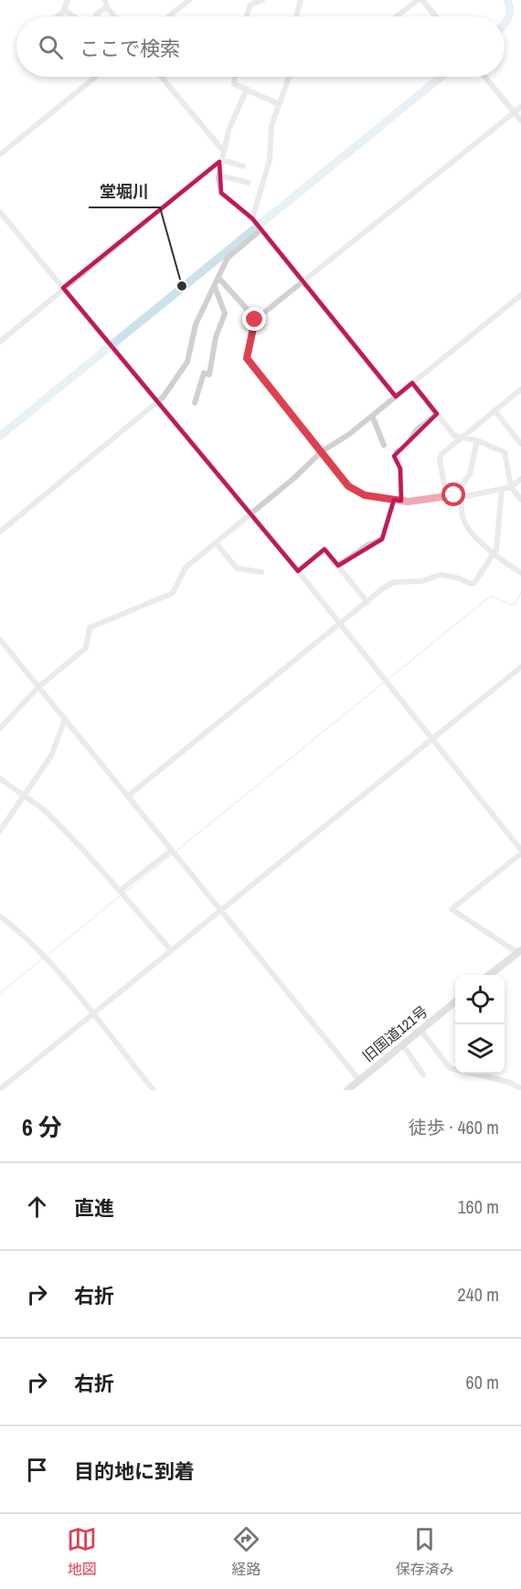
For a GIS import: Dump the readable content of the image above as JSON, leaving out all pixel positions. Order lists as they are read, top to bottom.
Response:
{
  "streets": {
    "street": ["旧国道121号"]
  },
  "places": ["堂堀川"],
  "page": {
    "search": "ここで検索",
    "heading": ["6 分", "徒歩 · 460 m"],
    "list": [
      ["直進", "160 m"],
      ["右折", "240 m"],
      ["右折", "60 m"],
      "目的地に到着"
    ],
    "nav": ["地図", "経路", "保存済み"]
  }
}
